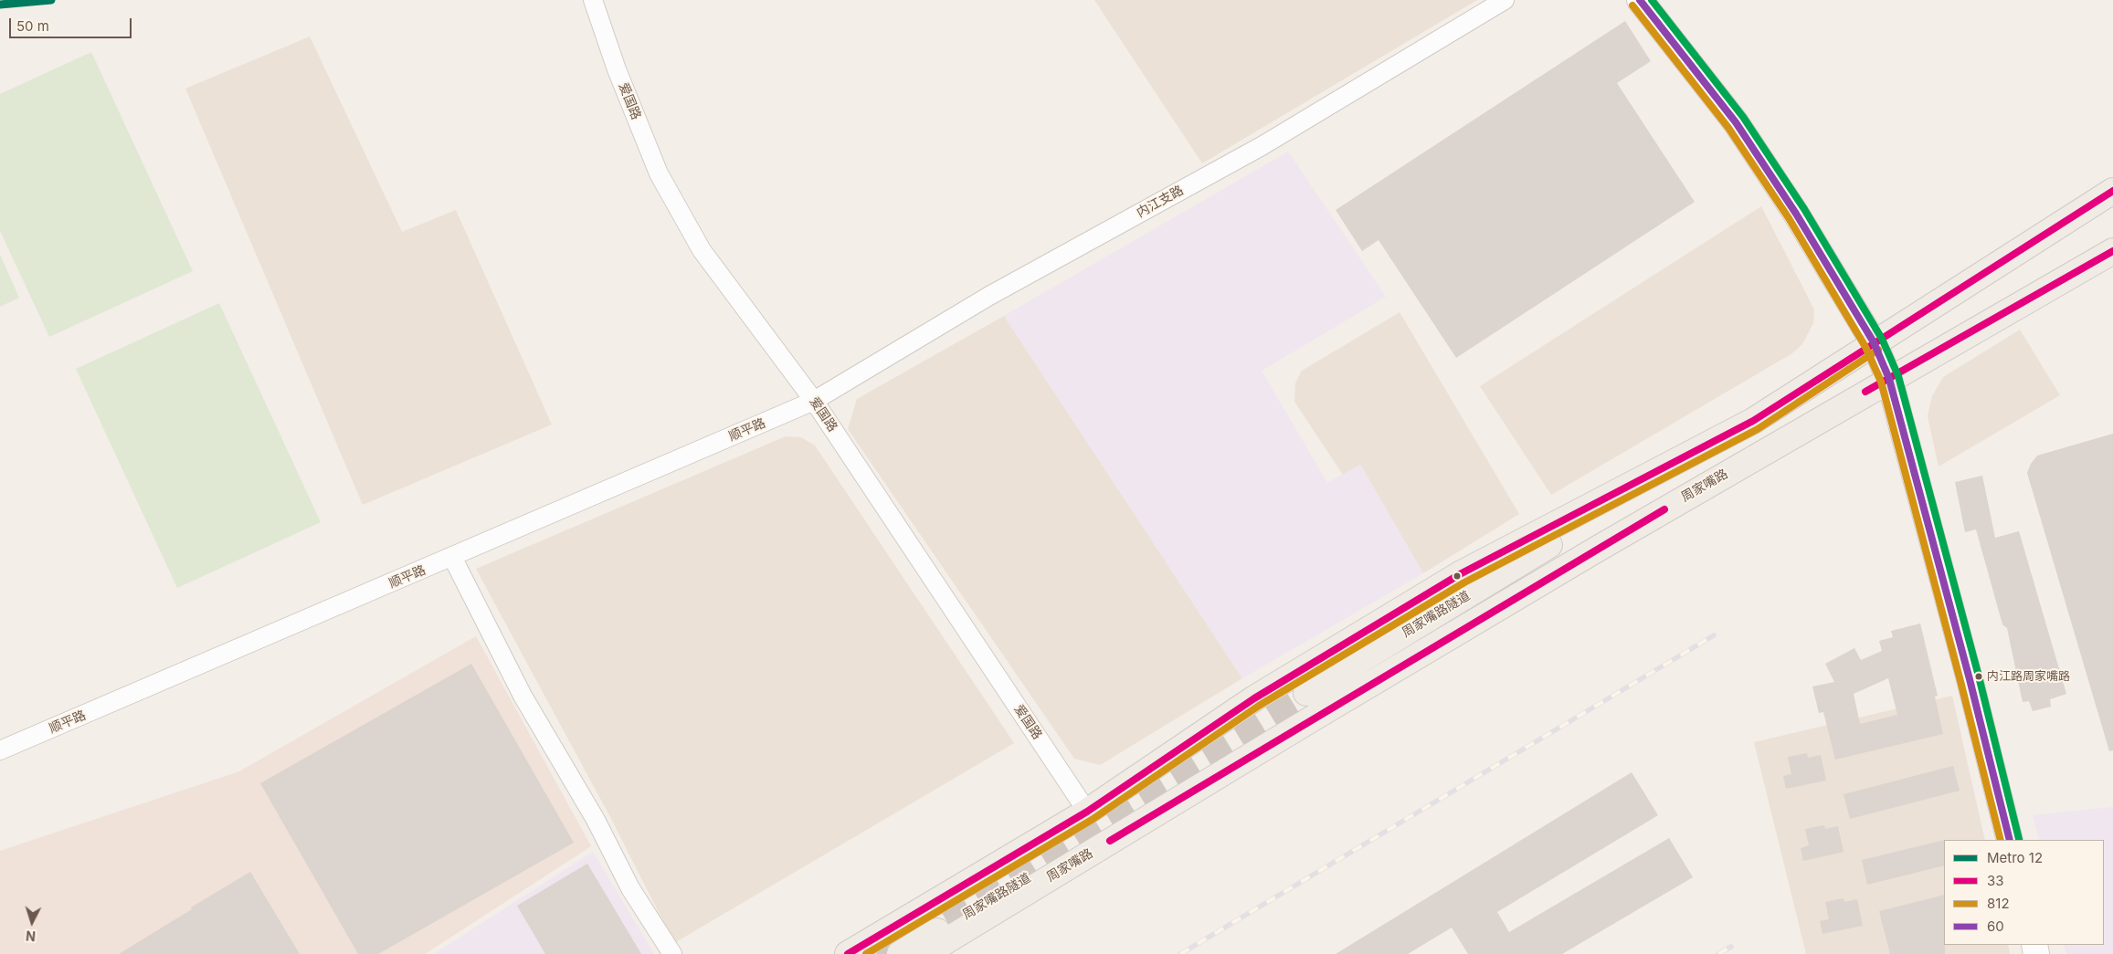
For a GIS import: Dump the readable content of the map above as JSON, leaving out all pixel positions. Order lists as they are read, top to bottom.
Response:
{
  "streets": {
    "main road": ["周家嘴路", "周家嘴路隧道"],
    "street": ["爱国路", "内江支路", "顺平路"]
  },
  "crossings": [
    ["爱国路", "内江支路"],
    ["爱国路", "顺平路"],
    ["内江支路", "顺平路"],
    ["周家嘴路", "周家嘴路隧道"]
  ],
  "places": ["内江路周家嘴路"],
  "lines": [
    "metro line 12",
    "transit line 60",
    "transit line 812",
    "transit line 33"
  ],
  "legend": [
    "Metro 12",
    "33",
    "812",
    "60"
  ],
  "scale_bar": "50 m",
  "north": "bottom"
}
